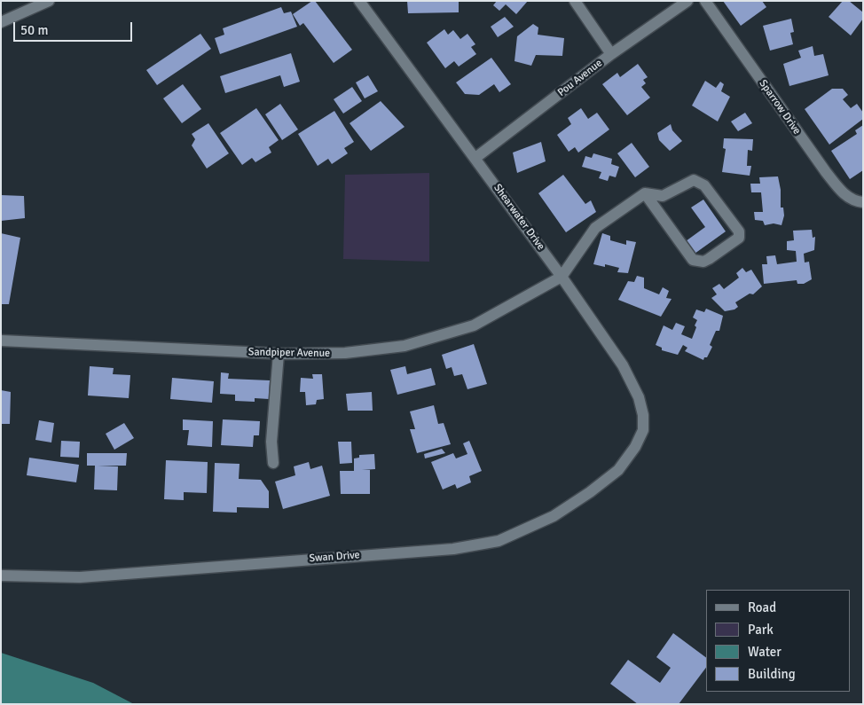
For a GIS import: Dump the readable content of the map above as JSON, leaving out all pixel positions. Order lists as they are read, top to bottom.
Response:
{
  "streets": {
    "street": [
      "Pou Avenue",
      "Sparrow Drive",
      "Shearwater Drive",
      "Sandpiper Avenue",
      "Swan Drive"
    ]
  },
  "crossings": [
    ["Pou Avenue", "Shearwater Drive"],
    ["Shearwater Drive", "Sandpiper Avenue"],
    ["Shearwater Drive", "Swan Drive"]
  ],
  "legend": [
    "Road",
    "Park",
    "Water",
    "Building"
  ],
  "scale_bar": "50 m"
}
